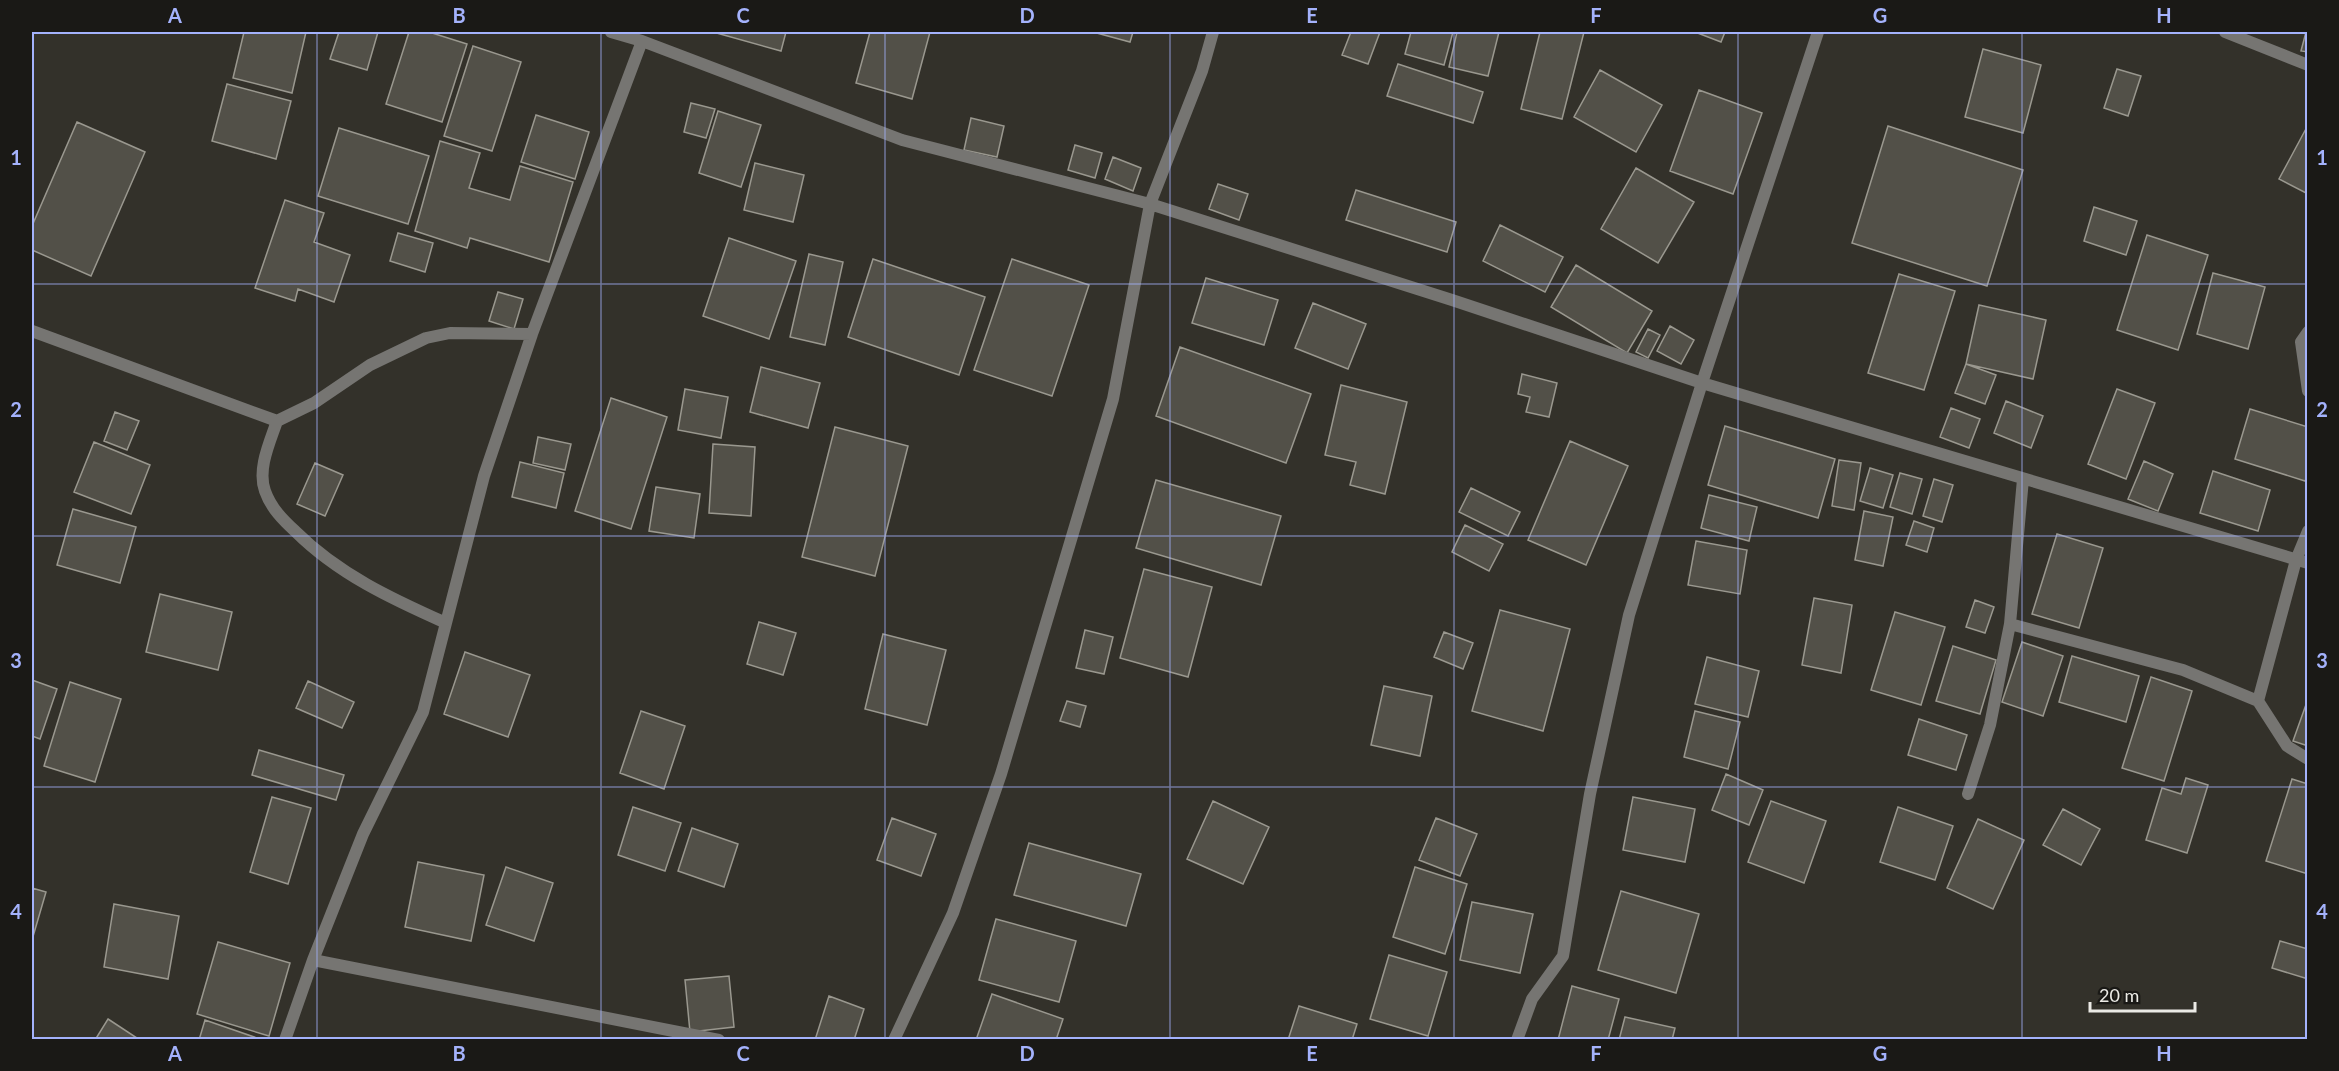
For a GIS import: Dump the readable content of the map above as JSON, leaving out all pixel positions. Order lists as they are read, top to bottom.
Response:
{
  "scale_bar": "20 m",
  "grid": {
    "columns": [
      "A",
      "B",
      "C",
      "D",
      "E",
      "F",
      "G",
      "H"
    ],
    "rows": [
      "1",
      "2",
      "3",
      "4"
    ]
  }
}
